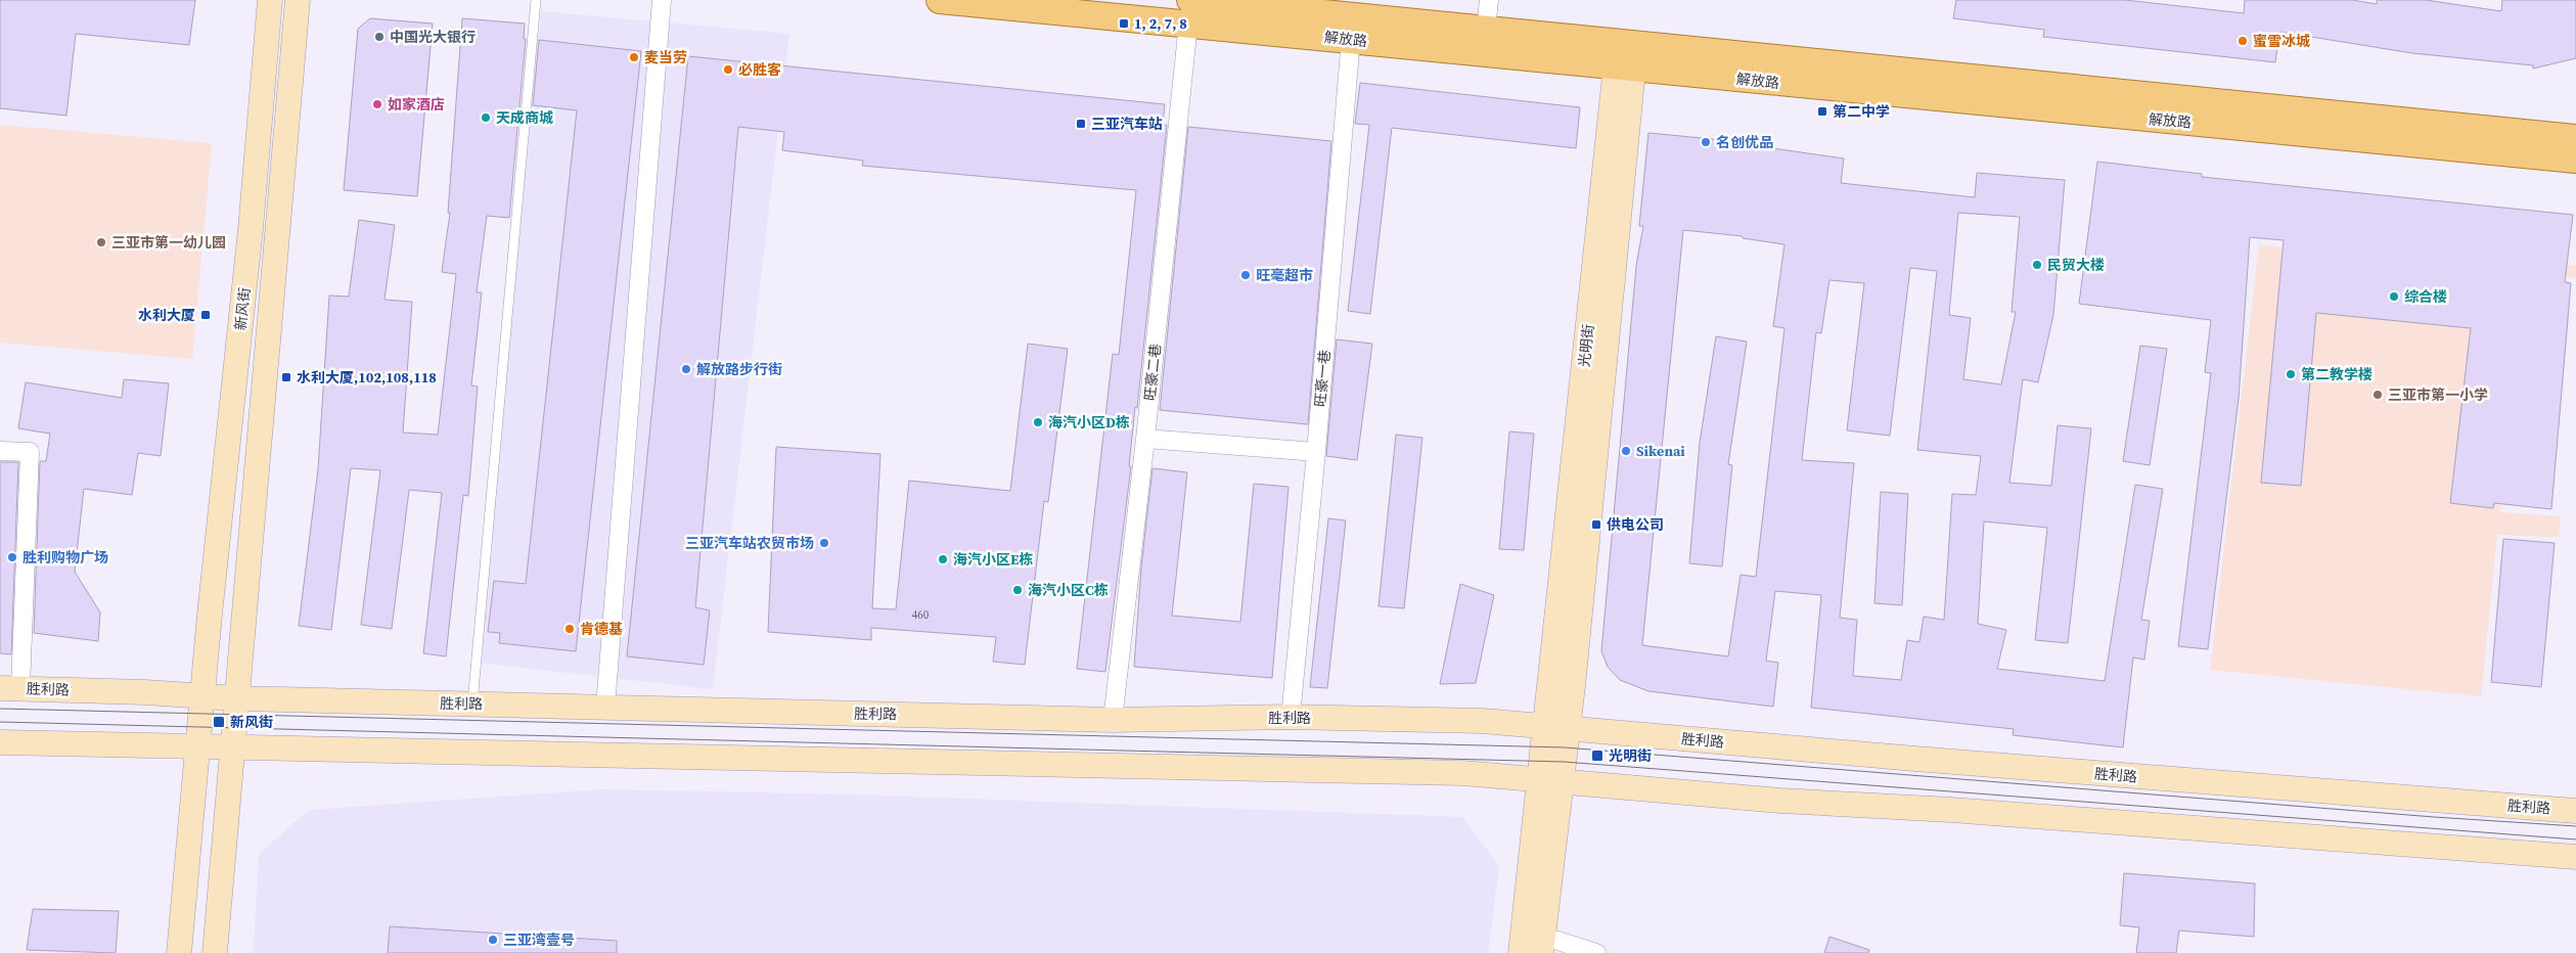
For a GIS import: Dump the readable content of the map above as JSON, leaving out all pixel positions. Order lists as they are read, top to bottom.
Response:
{
  "streets": {
    "main road": [
      "解放路",
      "新风街",
      "光明街",
      "胜利路"
    ],
    "street": ["旺豪二巷", "旺豪一巷"]
  },
  "crossings": [
    ["解放路", "光明街"],
    ["解放路", "旺豪二巷"],
    ["解放路", "旺豪一巷"],
    ["新风街", "胜利路"],
    ["光明街", "胜利路"],
    ["旺豪二巷", "胜利路"],
    ["旺豪一巷", "胜利路"]
  ],
  "places": {
    "transit": [
      "1, 2, 7, 8",
      "第二中学",
      "三亚汽车站",
      "水利大厦",
      "水利大厦,102,108,118",
      "供电公司",
      "新风街",
      "光明街"
    ],
    "other": [
      "中国光大银行",
      "蜜雪冰城",
      "麦当劳",
      "必胜客",
      "如家酒店",
      "天成商城",
      "名创优品",
      "三亚市第一幼儿园",
      "民贸大楼",
      "旺毫超市",
      "综合楼",
      "解放路步行街",
      "第二教学楼",
      "三亚市第一小学",
      "海汽小区D栋",
      "Sikenai",
      "三亚汽车站农贸市场",
      "胜利购物广场",
      "海汽小区E栋",
      "海汽小区C栋",
      "肯德基",
      "三亚湾壹号"
    ]
  },
  "house_numbers": ["460"]
}
